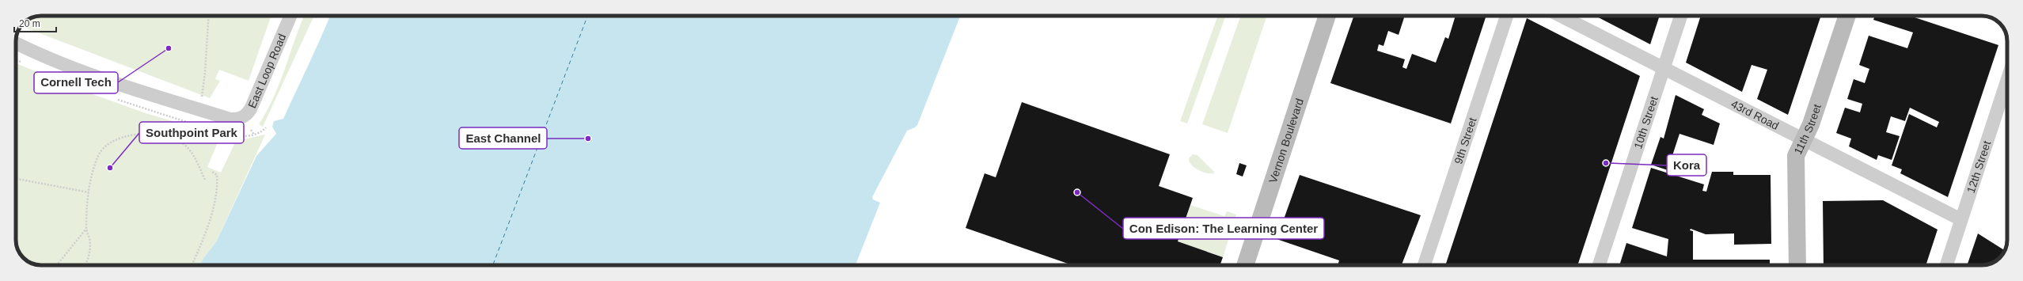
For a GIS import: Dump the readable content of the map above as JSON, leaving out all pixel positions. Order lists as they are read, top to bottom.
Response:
{
  "streets": {
    "main road": ["11th Street", "Vernon Boulevard"],
    "street": [
      "East Loop Road",
      "43rd Road",
      "10th Street",
      "9th Street",
      "12th Street"
    ]
  },
  "crossings": [
    ["43rd Road", "10th Street"],
    ["43rd Road", "11th Street"],
    ["43rd Road", "12th Street"]
  ],
  "places": [
    "Cornell Tech",
    "East Channel",
    "Kora",
    "Southpoint Park",
    "Con Edison: The Learning Center"
  ],
  "scale_bar": "20 m"
}
